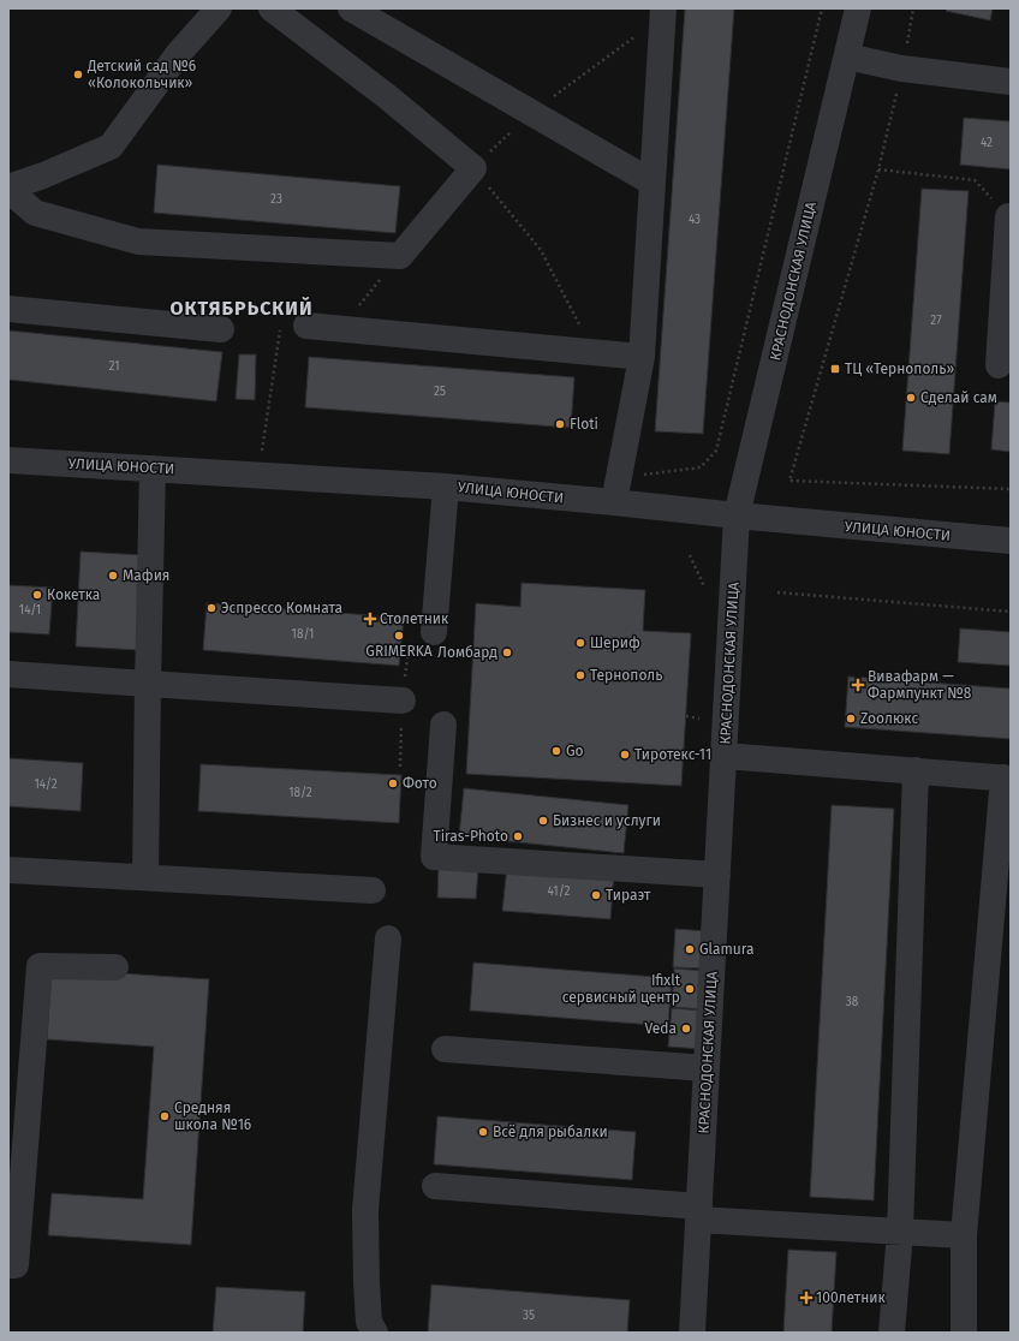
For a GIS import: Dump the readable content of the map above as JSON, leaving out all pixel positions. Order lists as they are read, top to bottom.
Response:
{
  "streets": {
    "street": ["КРАСНОДОНСКАЯ УЛИЦА", "УЛИЦА ЮНОСТИ"]
  },
  "crossings": [
    ["КРАСНОДОНСКАЯ УЛИЦА", "УЛИЦА ЮНОСТИ"]
  ],
  "districts": ["ОКТЯБРЬСКИЙ"],
  "places": {
    "other": [
      "Детский сад №6 «Колокольчик»",
      "Сделай сам",
      "Floti",
      "Мафия",
      "Кокетка",
      "Эспрессо Комната",
      "GRIMERKA",
      "Шериф",
      "Ломбард",
      "Тернополь",
      "Zooлюкс",
      "Go",
      "Тиротекс-11",
      "Фото",
      "Бизнес и услуги",
      "Tiras-Photo",
      "Тираэт",
      "Glamura",
      "Ifixlt сервисный центр",
      "Veda",
      "Средняя школа №16",
      "Всё для рыбалки"
    ],
    "transit": ["ТЦ «Тернополь»"],
    "health": ["Столетник", "Вивафарм — Фармпункт №8", "100летник"]
  },
  "house_numbers": [
    "42",
    "23",
    "43",
    "27",
    "21",
    "25",
    "14/1",
    "18/1",
    "14/2",
    "18/2",
    "41/2",
    "38",
    "35"
  ]
}
